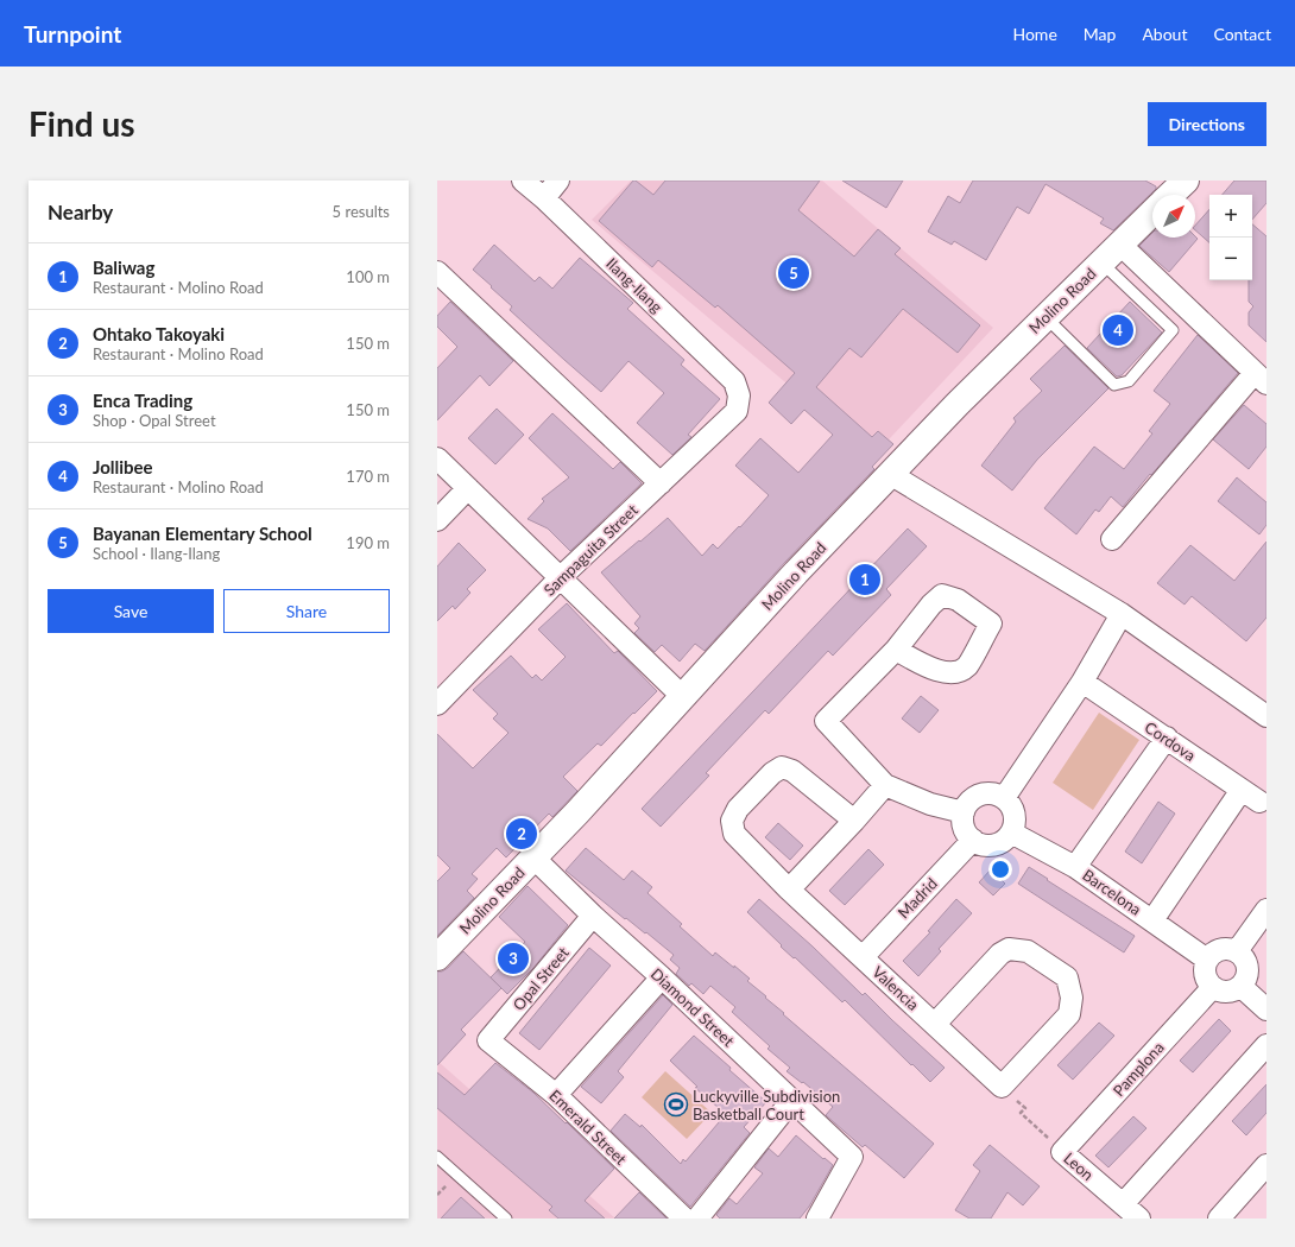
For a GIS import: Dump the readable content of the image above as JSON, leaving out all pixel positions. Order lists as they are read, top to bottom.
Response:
{
  "streets": {
    "main road": ["Molino Road"],
    "street": [
      "Ilang-Ilang",
      "Sampaguita Street",
      "Cordova",
      "Barcelona",
      "Madrid",
      "Opal Street",
      "Valencia",
      "Diamond Street",
      "Pamplona",
      "Emerald Street",
      "Leon"
    ]
  },
  "crossings": [
    ["Ilang-Ilang", "Sampaguita Street"],
    ["Molino Road", "Diamond Street"],
    ["Barcelona", "Madrid"],
    ["Barcelona", "Pamplona"],
    ["Madrid", "Valencia"],
    ["Opal Street", "Diamond Street"],
    ["Opal Street", "Emerald Street"],
    ["Pamplona", "Leon"]
  ],
  "places": {
    "sports": ["Luckyville Subdivision Basketball Court"]
  },
  "north": "top right",
  "page": {
    "header": "Turnpoint",
    "nav": [
      "Home",
      "Map",
      "About",
      "Contact"
    ],
    "buttons": [
      "Directions",
      ["Save", "Share"]
    ],
    "title": "Find us",
    "heading": ["Nearby", "5 results"],
    "map_buttons": ["+", "−"],
    "list": [
      {
        "mark": "1",
        "name": "Baliwag",
        "note": "Restaurant · Molino Road",
        "value": "100 m"
      },
      {
        "mark": "2",
        "name": "Ohtako Takoyaki",
        "note": "Restaurant · Molino Road",
        "value": "150 m"
      },
      {
        "mark": "3",
        "name": "Enca Trading",
        "note": "Shop · Opal Street",
        "value": "150 m"
      },
      {
        "mark": "4",
        "name": "Jollibee",
        "note": "Restaurant · Molino Road",
        "value": "170 m"
      },
      {
        "mark": "5",
        "name": "Bayanan Elementary School",
        "note": "School · Ilang-Ilang",
        "value": "190 m"
      }
    ],
    "pins": [
      "5",
      "4",
      "1",
      "2",
      "3"
    ]
  }
}
